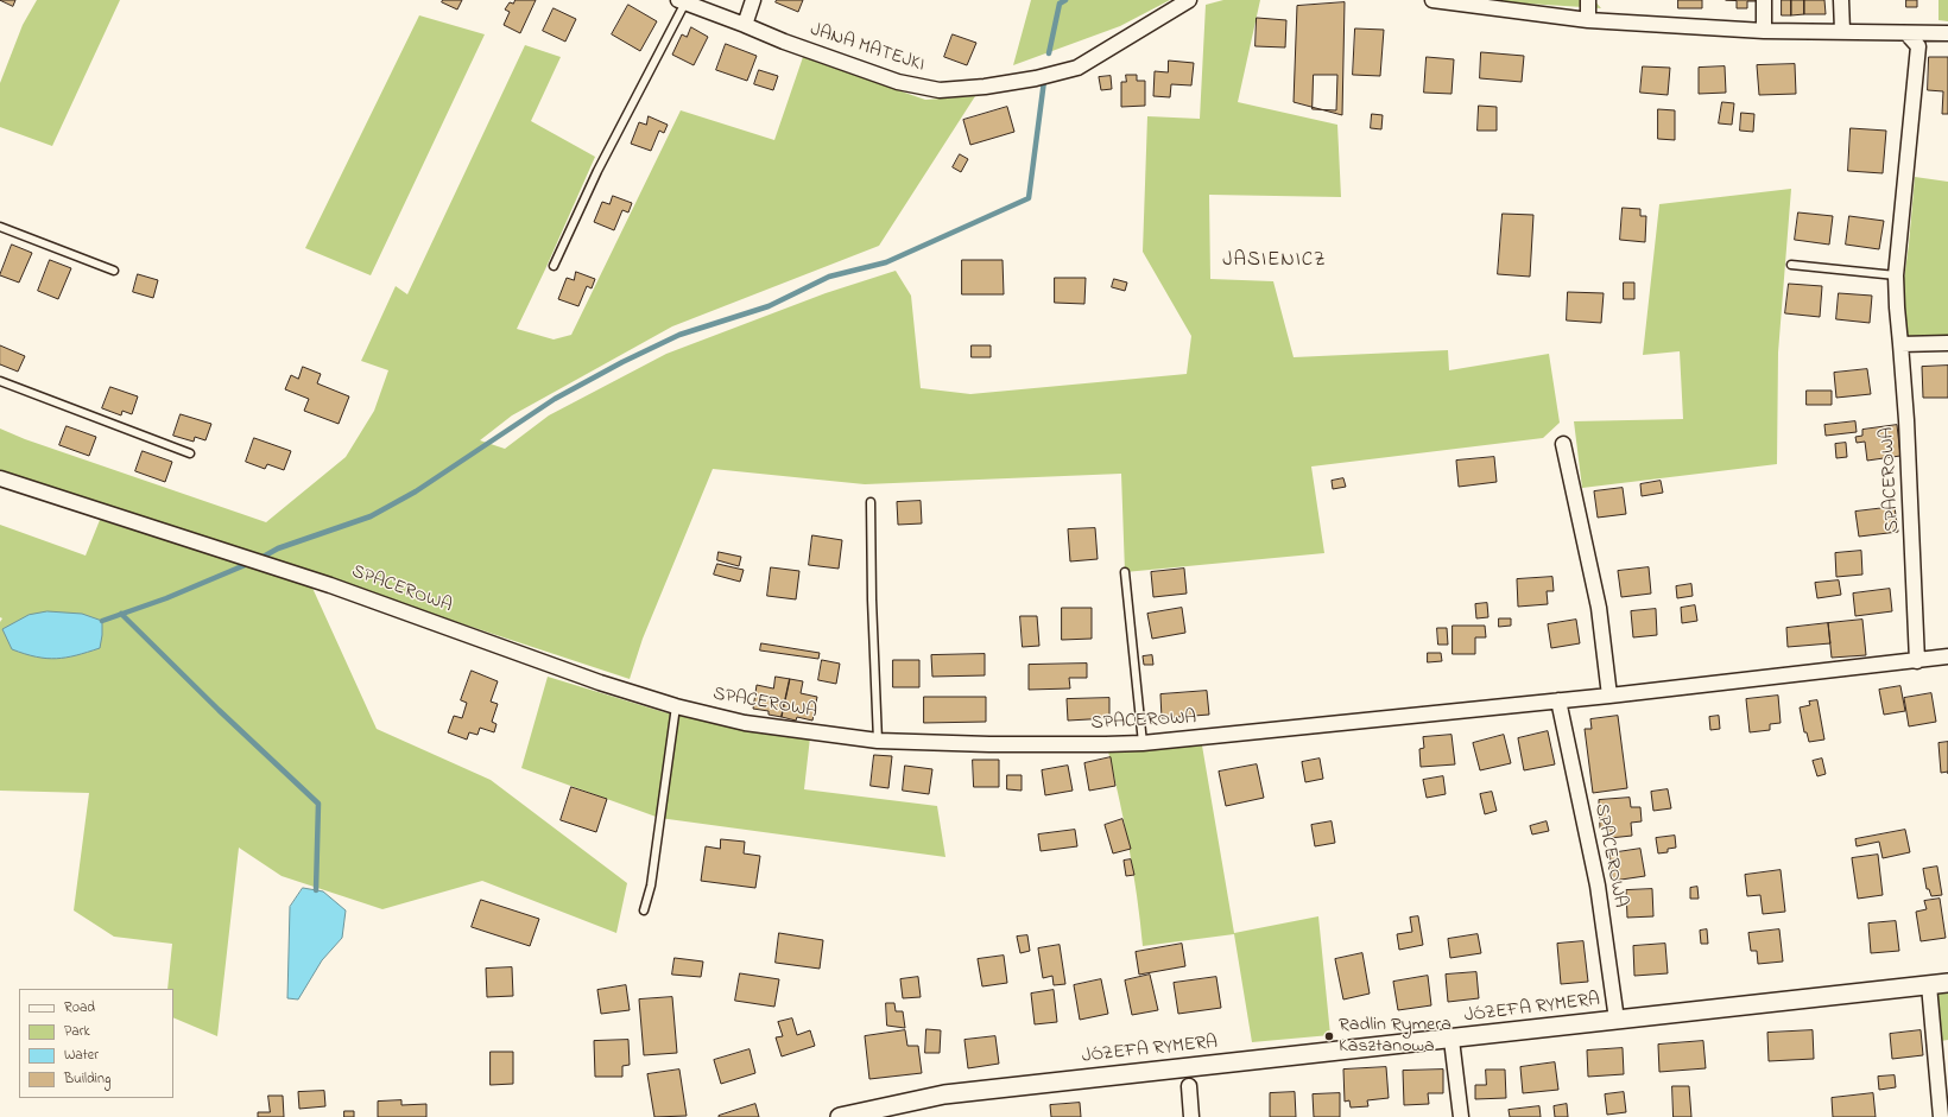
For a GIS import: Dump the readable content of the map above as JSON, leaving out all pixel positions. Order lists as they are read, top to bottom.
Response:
{
  "streets": {
    "street": ["JANA MATEJKI", "SPACEROWA", "JÓZEFA RYMERA"]
  },
  "crossings": [
    ["SPACEROWA", "JÓZEFA RYMERA"]
  ],
  "districts": ["JASIENICZ"],
  "places": ["Radlin Rymera Kasztanowa"],
  "legend": [
    "Road",
    "Park",
    "Water",
    "Building"
  ]
}
